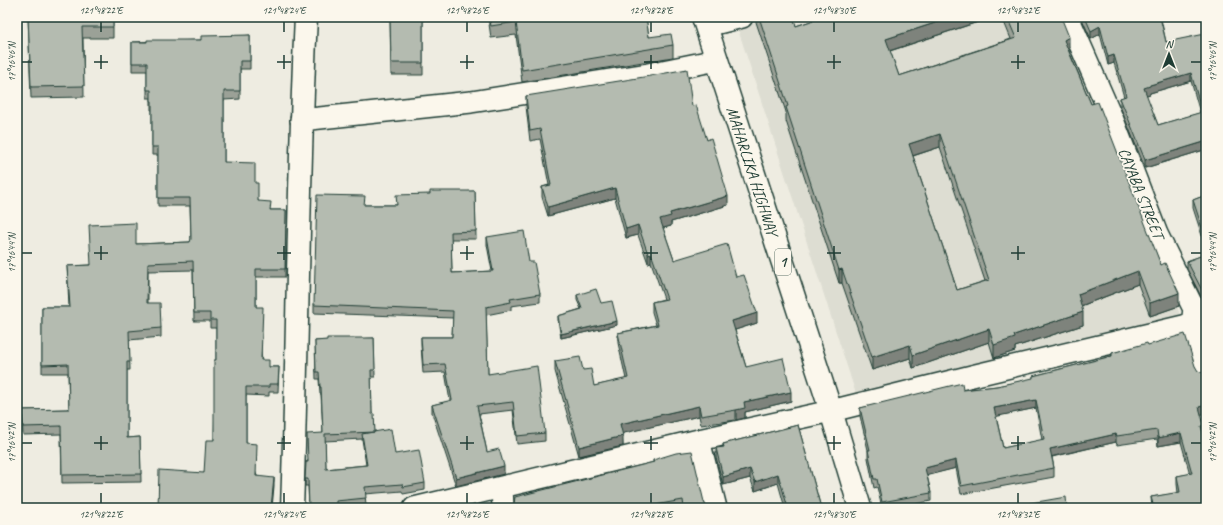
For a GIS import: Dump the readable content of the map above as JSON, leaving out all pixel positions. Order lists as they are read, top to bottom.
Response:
{
  "streets": {
    "main road": ["MAHARLIKA HIGHWAY", "1"],
    "street": ["CAYABA STREET"]
  },
  "north": "top",
  "coordinates": [
    "121°48'22\"E",
    "121°48'24\"E",
    "121°48'26\"E",
    "121°48'28\"E",
    "121°48'30\"E",
    "121°48'32\"E",
    "17°16'46\"N",
    "17°16'44\"N",
    "17°16'42\"N"
  ]
}
